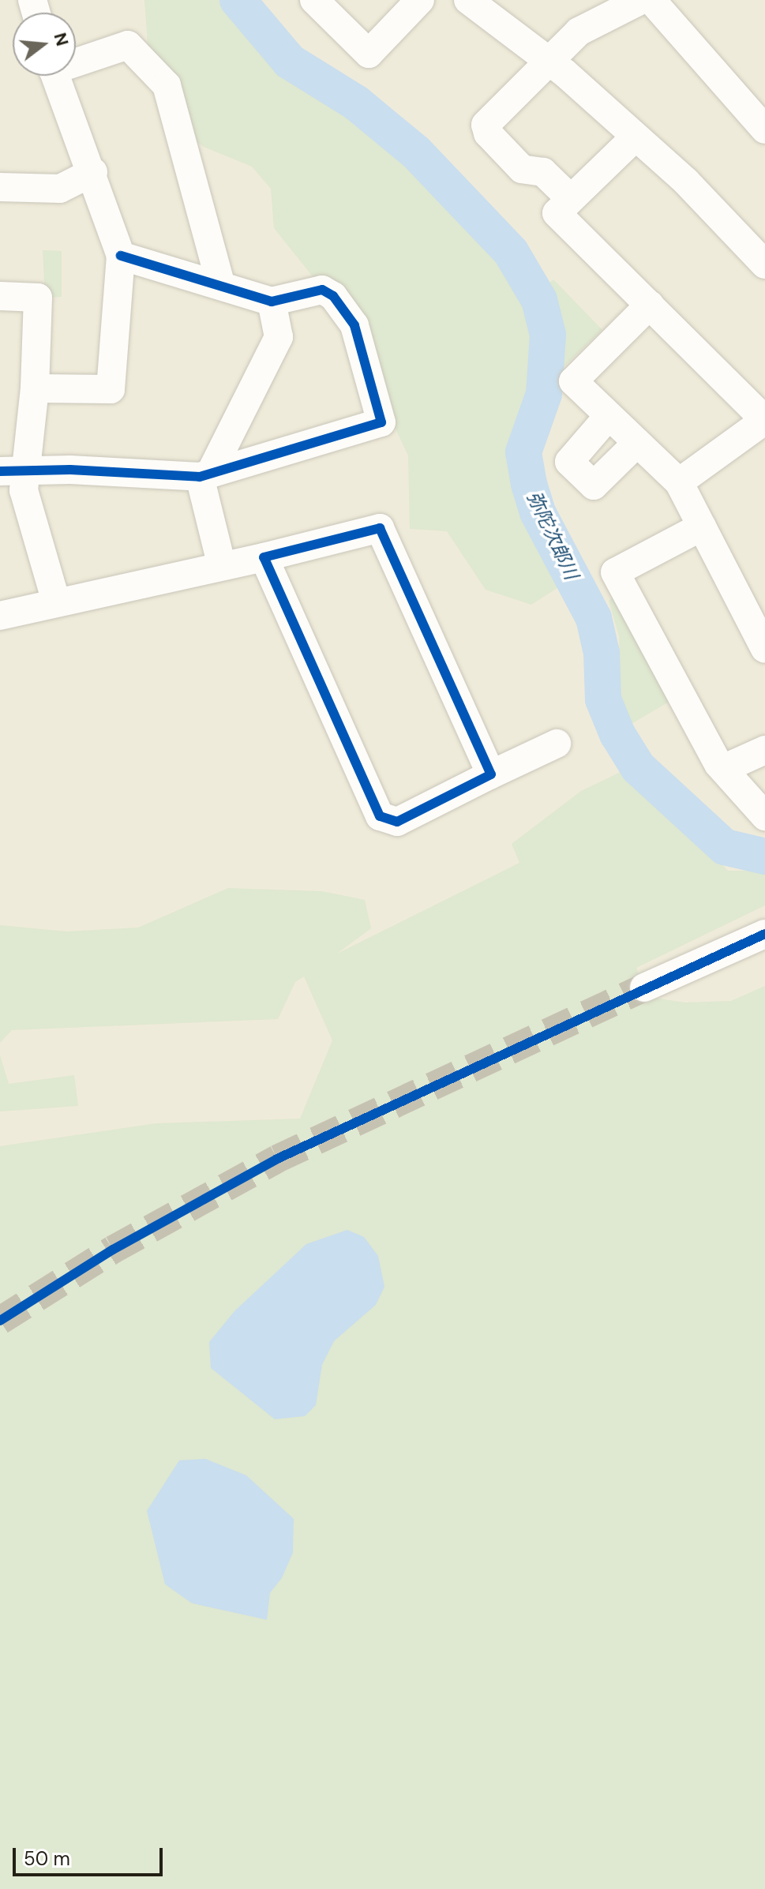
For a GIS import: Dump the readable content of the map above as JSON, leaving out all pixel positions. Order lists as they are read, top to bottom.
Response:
{
  "water": ["弥陀次郎川"],
  "scale_bar": "50 m",
  "north": "right"
}
